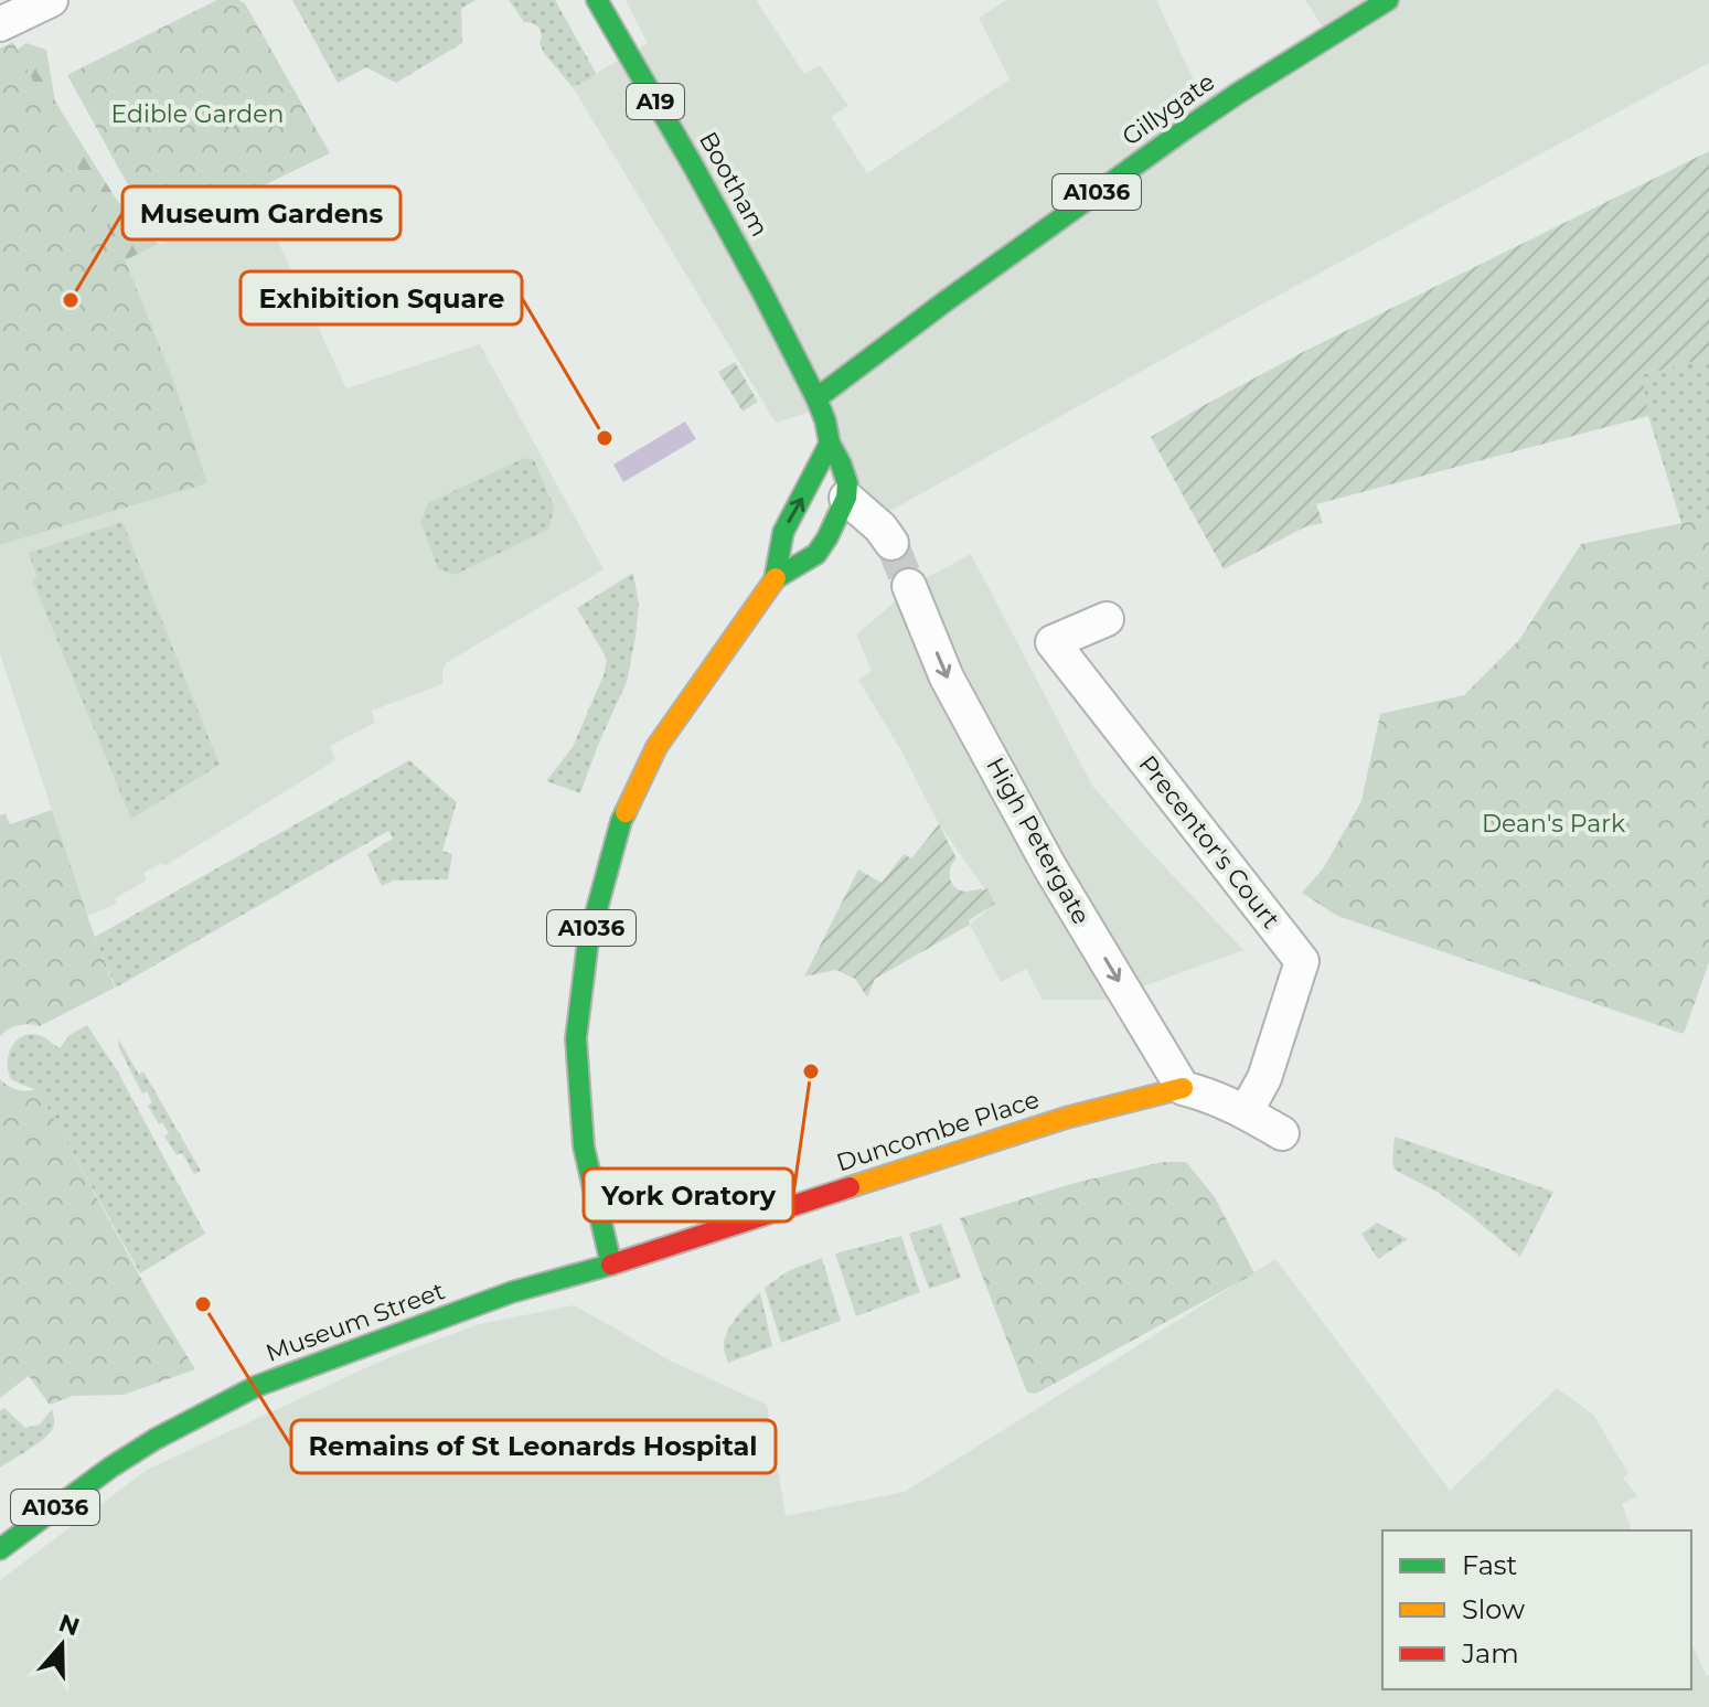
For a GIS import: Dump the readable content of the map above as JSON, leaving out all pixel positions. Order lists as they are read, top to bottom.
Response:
{
  "streets": {
    "main road": [
      "A19",
      "Gillygate",
      "Bootham",
      "A1036",
      "Duncombe Place",
      "Museum Street"
    ],
    "street": ["High Petergate", "Precentor's Court"]
  },
  "crossings": [
    ["Gillygate", "Bootham"],
    ["Bootham", "A1036"],
    ["A1036", "Duncombe Place"],
    ["A1036", "Museum Street"],
    ["High Petergate", "Duncombe Place"],
    ["Duncombe Place", "Museum Street"]
  ],
  "one_way": ["High Petergate"],
  "parks": ["Edible Garden", "Dean's Park"],
  "places": [
    "Museum Gardens",
    "Exhibition Square",
    "York Oratory",
    "Remains of St Leonards Hospital"
  ],
  "legend": ["Fast", "Slow", "Jam"],
  "north": "top"
}
